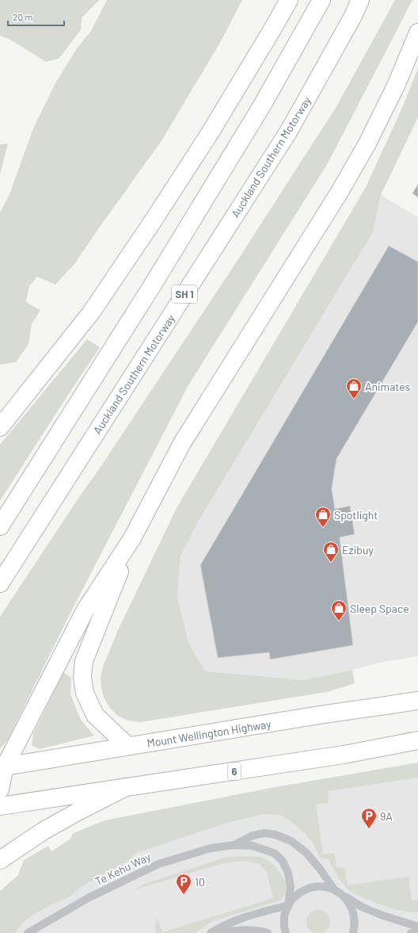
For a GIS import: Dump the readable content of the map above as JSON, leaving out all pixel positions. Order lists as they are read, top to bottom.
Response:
{
  "streets": {
    "main road": [
      "Auckland Southern Motorway",
      "SH 1",
      "Mount Wellington Highway",
      "6"
    ],
    "lane": ["Te Kehu Way"]
  },
  "places": {
    "shop": [
      "Animates",
      "Spotlight",
      "Ezibuy",
      "Sleep Space"
    ],
    "parking": ["9A", "10"]
  },
  "scale_bar": "20 m"
}
